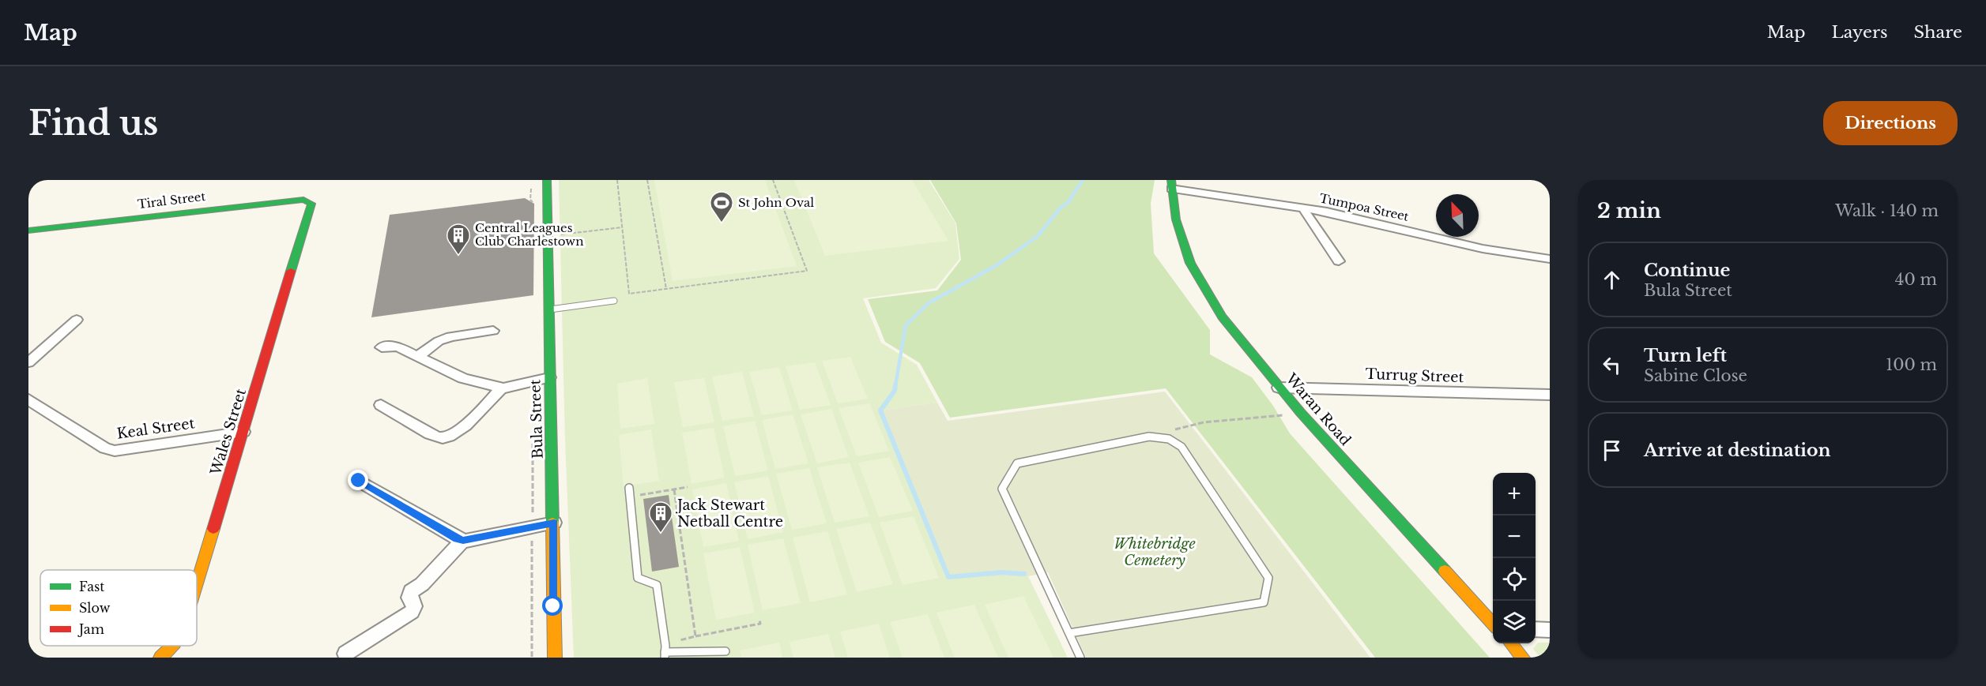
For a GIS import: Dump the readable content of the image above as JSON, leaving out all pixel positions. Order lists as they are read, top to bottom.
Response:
{
  "streets": {
    "street": [
      "Tiral Street",
      "Tumpoa Street",
      "Turrug Street",
      "Waran Road",
      "Bula Street",
      "Keal Street",
      "Wales Street"
    ]
  },
  "crossings": [
    ["Tiral Street", "Wales Street"],
    ["Tumpoa Street", "Waran Road"],
    ["Turrug Street", "Waran Road"],
    ["Keal Street", "Wales Street"]
  ],
  "parks": ["Whitebridge Cemetery"],
  "places": {
    "sports": ["St John Oval"],
    "building": ["Central Leagues Club Charlestown", "Jack Stewart Netball Centre"]
  },
  "legend": ["Fast", "Slow", "Jam"],
  "north": "top left",
  "page": {
    "header": "Map",
    "nav": ["Map", "Layers", "Share"],
    "buttons": "Directions",
    "title": "Find us",
    "heading": ["2 min", "Walk · 140 m"],
    "list": [
      ["Continue", "Bula Street", "40 m"],
      ["Turn left", "Sabine Close", "100 m"],
      "Arrive at destination"
    ],
    "map_buttons": ["+", "−"]
  }
}
